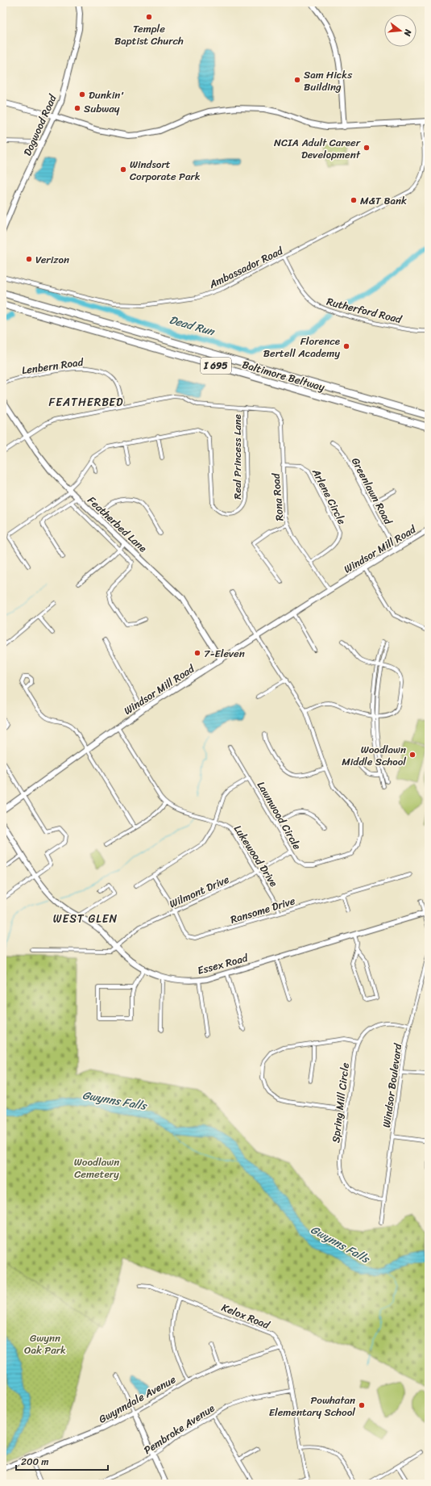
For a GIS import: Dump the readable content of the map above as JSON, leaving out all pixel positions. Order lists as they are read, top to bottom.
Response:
{
  "streets": {
    "highway": ["I 695", "Baltimore Beltway"],
    "main road": [
      "Dogwood Road",
      "Featherbed Lane",
      "Windsor Mill Road",
      "Essex Road",
      "Gwynndale Avenue"
    ],
    "street": [
      "Ambassador Road",
      "Rutherford Road",
      "Lenbern Road",
      "Real Princess Lane",
      "Greenlawn Road",
      "Arlene Circle",
      "Rona Road",
      "Lawnwood Circle",
      "Lukewood Drive",
      "Wilmont Drive",
      "Ransome Drive",
      "Windsor Boulevard",
      "Spring Mill Circle",
      "Kelox Road",
      "Pembroke Avenue"
    ]
  },
  "crossings": [
    ["Ambassador Road", "Rutherford Road"],
    ["Real Princess Lane", "Rona Road"],
    ["Real Princess Lane", "Featherbed Lane"],
    ["Greenlawn Road", "Windsor Mill Road"],
    ["Arlene Circle", "Rona Road"],
    ["Rona Road", "Windsor Mill Road"],
    ["Featherbed Lane", "Windsor Mill Road"],
    ["Windsor Mill Road", "Lawnwood Circle"],
    ["Windsor Mill Road", "Lukewood Drive"],
    ["Lawnwood Circle", "Wilmont Drive"],
    ["Lukewood Drive", "Wilmont Drive"],
    ["Lukewood Drive", "Ransome Drive"],
    ["Wilmont Drive", "Ransome Drive"],
    ["Wilmont Drive", "Essex Road"],
    ["Windsor Boulevard", "Spring Mill Circle"],
    ["Kelox Road", "Gwynndale Avenue"],
    ["Kelox Road", "Pembroke Avenue"]
  ],
  "districts": ["FEATHERBED", "WEST GLEN"],
  "water": ["Dead Run", "Gwynns Falls"],
  "parks": ["Woodlawn Cemetery", "Gwynn Oak Park"],
  "places": [
    "Temple Baptist Church",
    "Sam Hicks Building",
    "Dunkin'",
    "Subway",
    "NCIA Adult Career Development",
    "Windsort Corporate Park",
    "M&T Bank",
    "Verizon",
    "Florence Bertell Academy",
    "7-Eleven",
    "Woodlawn Middle School",
    "Powhatan Elementary School"
  ],
  "scale_bar": "200 m",
  "north": "right"
}
